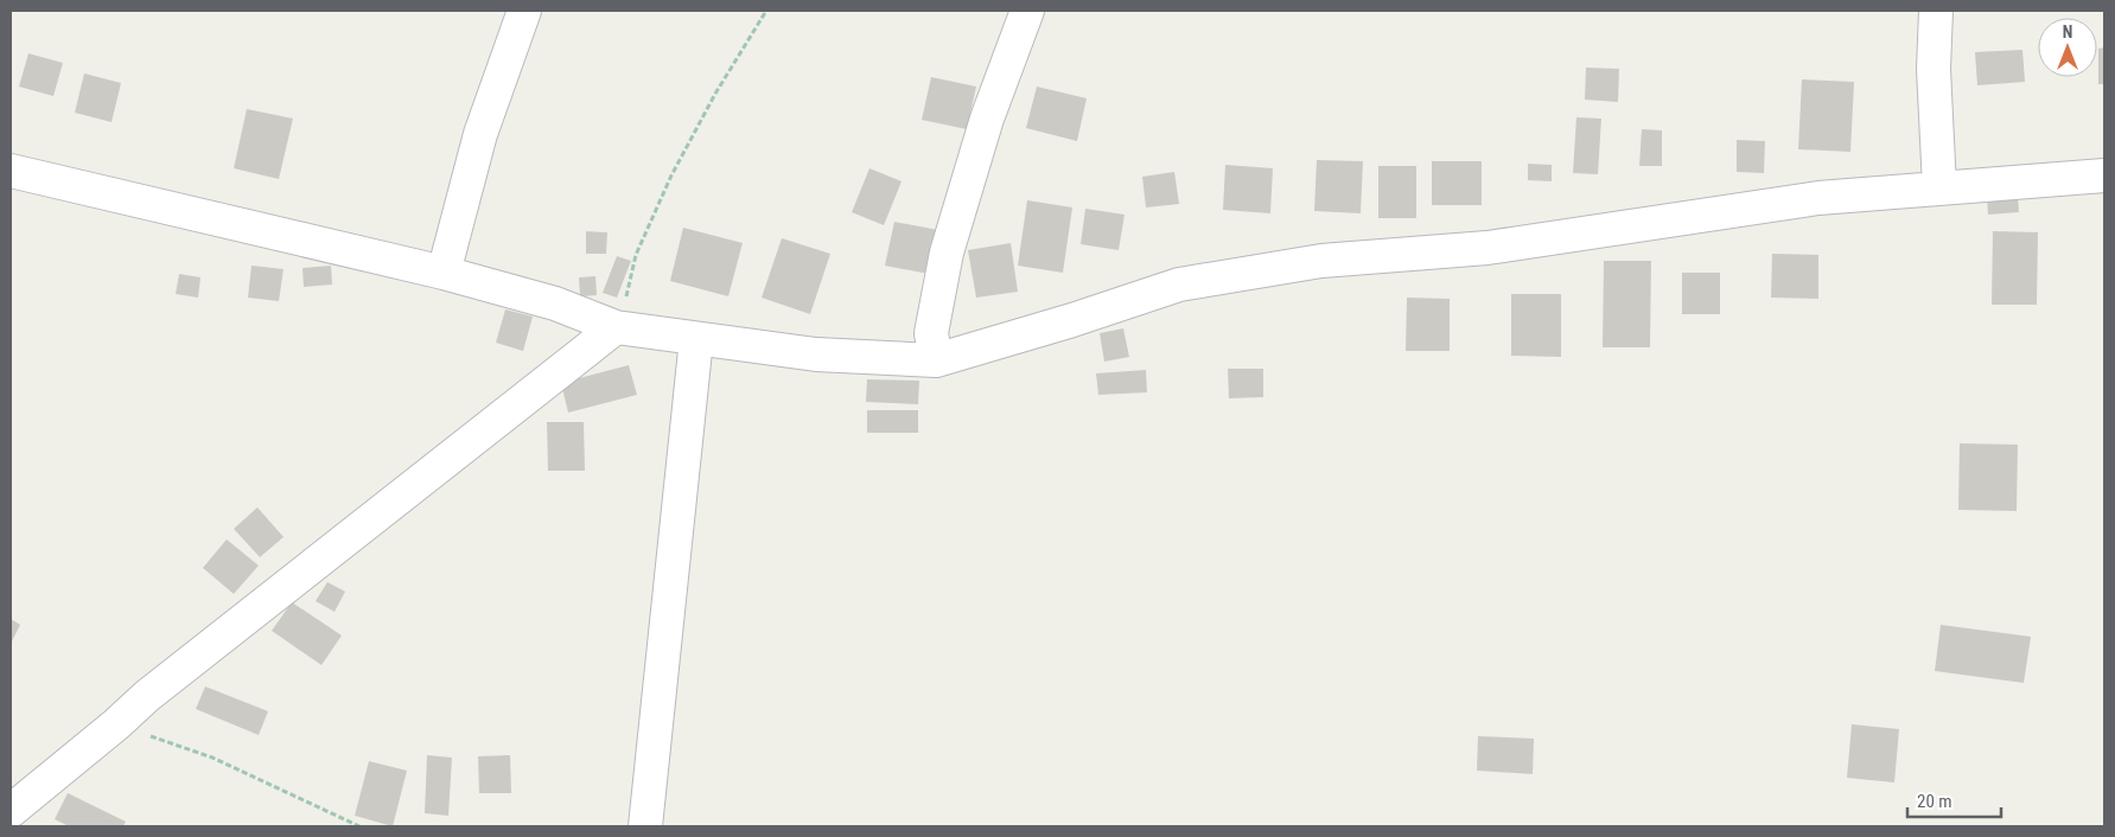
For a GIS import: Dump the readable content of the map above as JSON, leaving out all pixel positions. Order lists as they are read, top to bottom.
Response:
{
  "scale_bar": "20 m",
  "north": "top"
}
